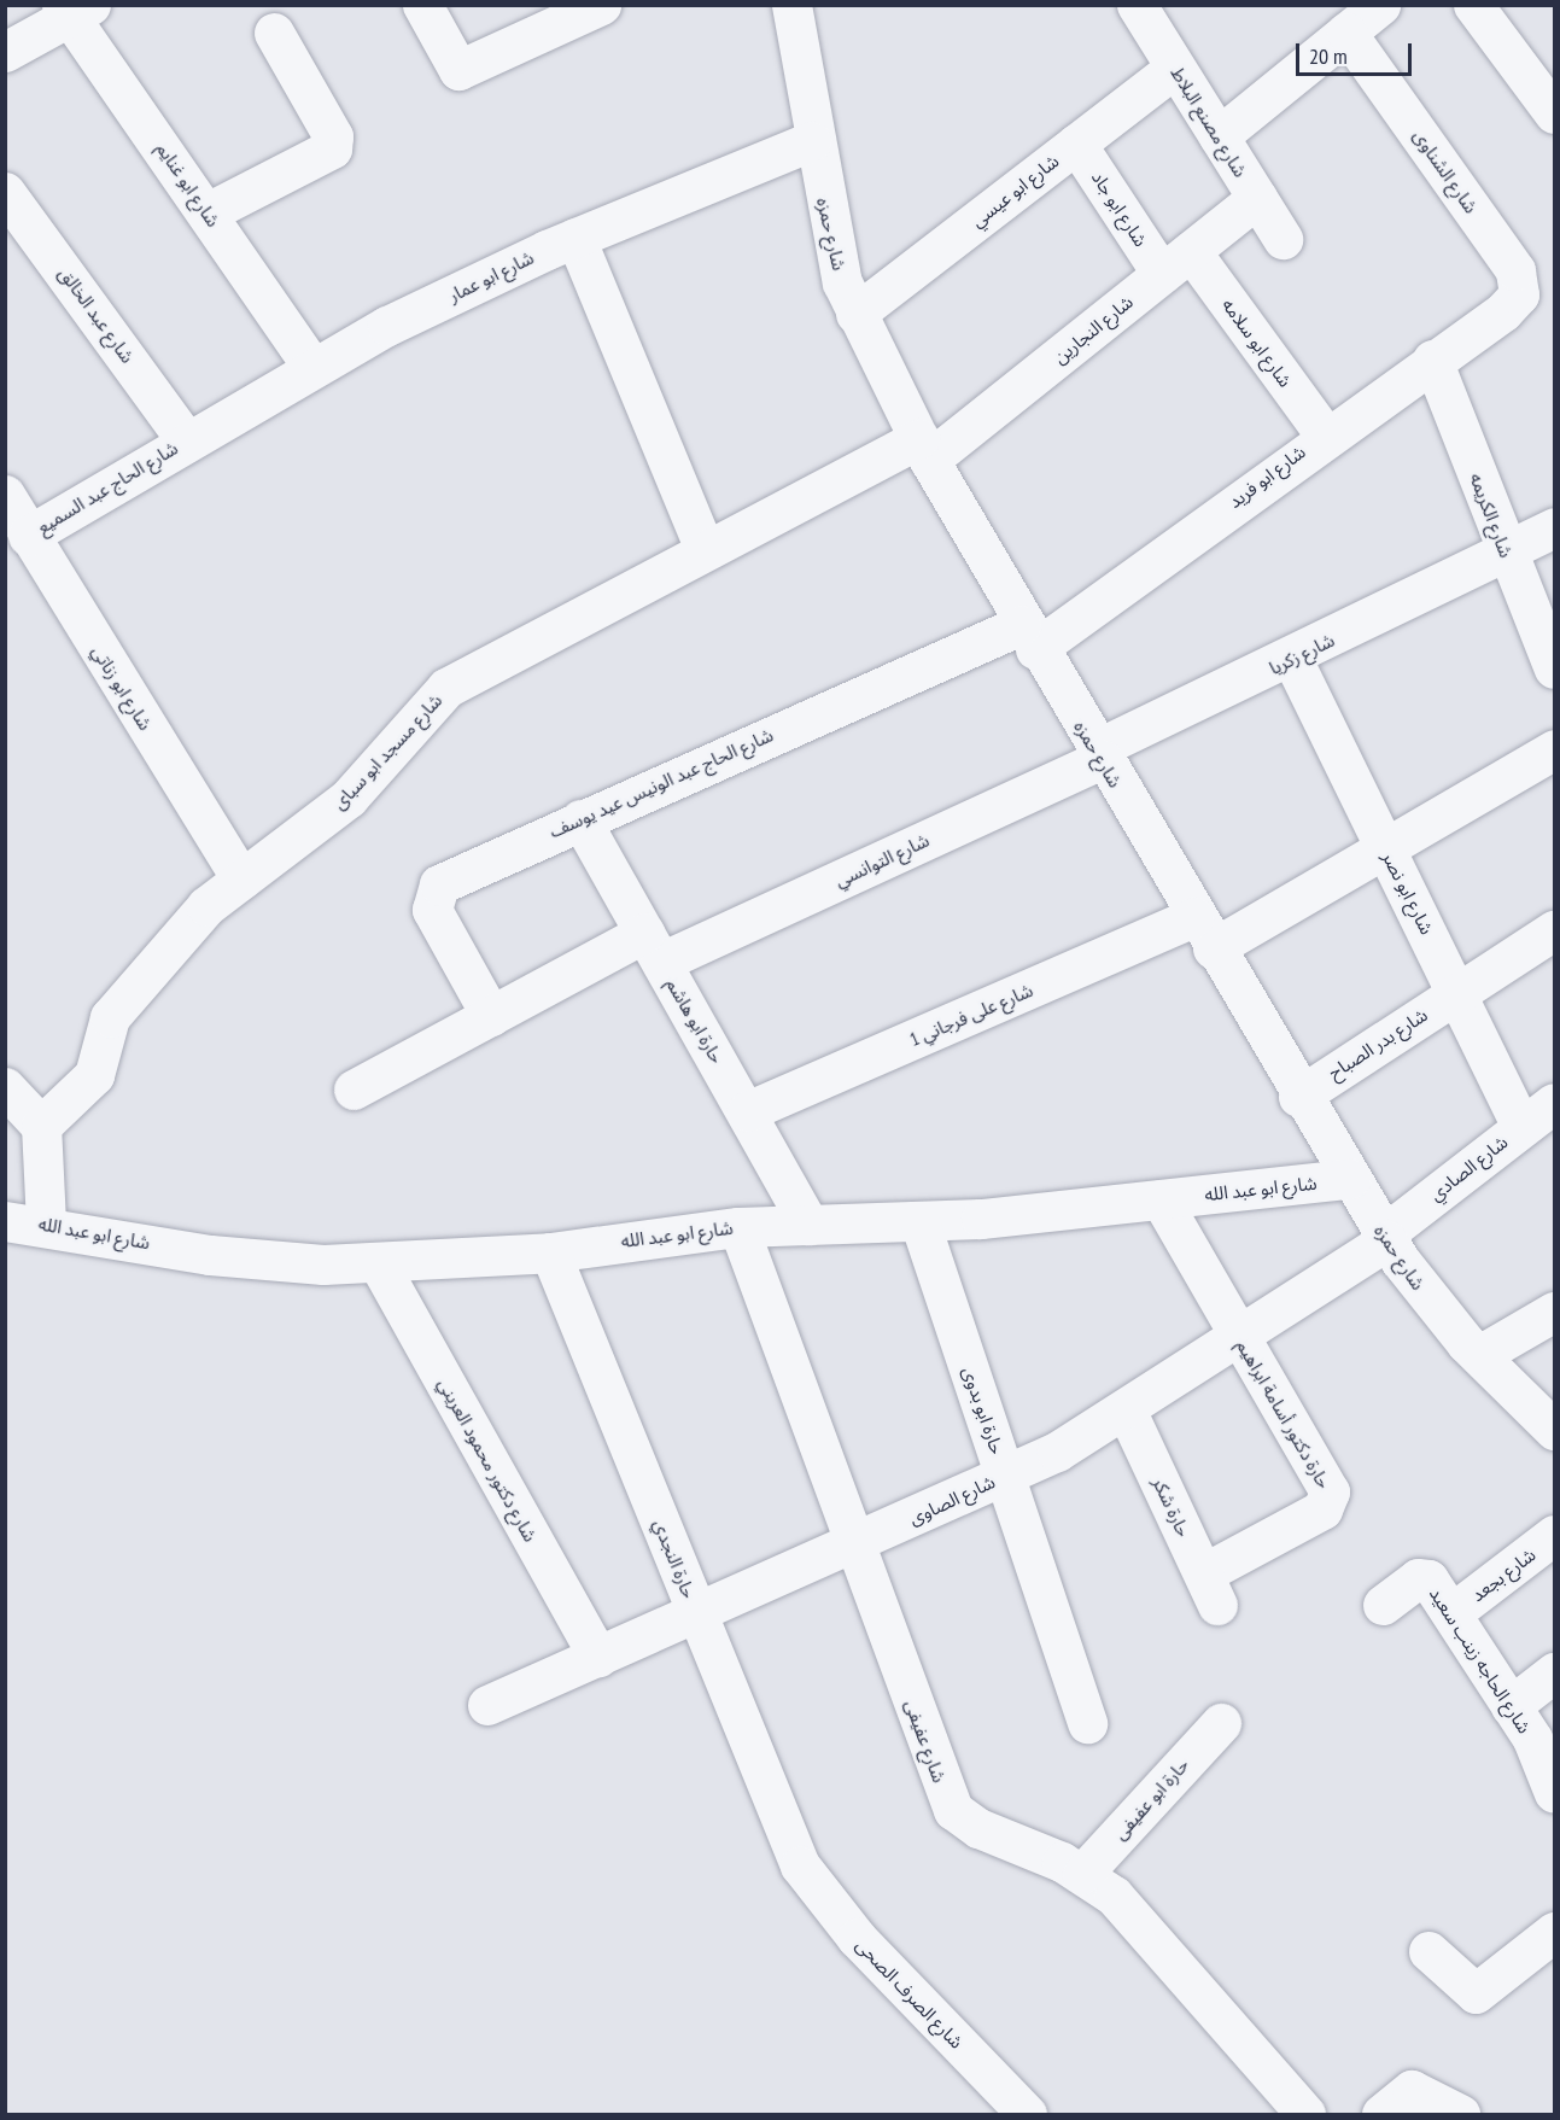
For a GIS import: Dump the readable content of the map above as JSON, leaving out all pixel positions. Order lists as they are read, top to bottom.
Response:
{
  "streets": {
    "street": [
      "شارع مصنع البلاط",
      "شارع الشناوى",
      "شارع ابو غنايم",
      "شارع ابو عيسي",
      "شارع ابو جاد",
      "شارع حمزه",
      "شارع ابو عمار",
      "شارع عبد الخالق",
      "شارع النجارين",
      "شارع ابو سلامه",
      "شارع ابو فريد",
      "شارع الحاج عبد السميع",
      "شارع الكريمه",
      "شارع زكريا",
      "شارع ابو زناتي",
      "شارع مسجد ابو سباى",
      "شارع الحاج عبد الونيس عيد يوسف",
      "شارع التوانسي",
      "شارع ابو نصر",
      "شارع على فرجاني 1",
      "حارة ابو هاشم",
      "شارع بدر الصباح",
      "شارع الصادي",
      "شارع ابو عبد الله",
      "حارة ابو بدوى",
      "حارة دكتور أسامة ابراهيم",
      "شارع دكتور محمود العريني",
      "شارع الصاوى",
      "حارة شكر",
      "حارة النجدي",
      "شارع بجعد",
      "شارع الحاجه زينب سعيد",
      "شارع عفيفى",
      "حارة ابو عفيفى",
      "شارع الصرف الصحى"
    ]
  },
  "crossings": [
    ["شارع مصنع البلاط", "شارع ابو عيسي"],
    ["شارع مصنع البلاط", "شارع النجارين"],
    ["شارع الشناوى", "شارع ابو فريد"],
    ["شارع ابو غنايم", "شارع ابو عمار"],
    ["شارع ابو عيسي", "شارع ابو جاد"],
    ["شارع ابو عيسي", "شارع حمزه"],
    ["شارع ابو جاد", "شارع النجارين"],
    ["شارع ابو جاد", "شارع ابو سلامه"],
    ["شارع حمزه", "شارع ابو عمار"],
    ["شارع حمزه", "شارع النجارين"],
    ["شارع حمزه", "شارع ابو فريد"],
    ["شارع حمزه", "شارع زكريا"],
    ["شارع حمزه", "شارع مسجد ابو سباى"],
    ["شارع حمزه", "شارع الحاج عبد الونيس عيد يوسف"],
    ["شارع حمزه", "شارع التوانسي"],
    ["شارع حمزه", "شارع على فرجاني 1"],
    ["شارع حمزه", "شارع بدر الصباح"],
    ["شارع حمزه", "شارع الصادي"],
    ["شارع حمزه", "شارع ابو عبد الله"],
    ["شارع حمزه", "شارع الصاوى"],
    ["شارع ابو عمار", "شارع عبد الخالق"],
    ["شارع ابو عمار", "شارع الحاج عبد السميع"],
    ["شارع عبد الخالق", "شارع الحاج عبد السميع"],
    ["شارع النجارين", "شارع ابو سلامه"],
    ["شارع النجارين", "شارع مسجد ابو سباى"],
    ["شارع ابو سلامه", "شارع ابو فريد"],
    ["شارع ابو فريد", "شارع الكريمه"],
    ["شارع ابو فريد", "شارع الحاج عبد الونيس عيد يوسف"],
    ["شارع الحاج عبد السميع", "شارع ابو زناتي"],
    ["شارع الكريمه", "شارع زكريا"],
    ["شارع زكريا", "شارع التوانسي"],
    ["شارع زكريا", "شارع ابو نصر"],
    ["شارع ابو زناتي", "شارع مسجد ابو سباى"],
    ["شارع الحاج عبد الونيس عيد يوسف", "شارع التوانسي"],
    ["شارع الحاج عبد الونيس عيد يوسف", "حارة ابو هاشم"],
    ["شارع التوانسي", "حارة ابو هاشم"],
    ["شارع ابو نصر", "شارع على فرجاني 1"],
    ["شارع ابو نصر", "شارع بدر الصباح"],
    ["شارع ابو نصر", "شارع الصادي"],
    ["شارع على فرجاني 1", "حارة ابو هاشم"],
    ["حارة ابو هاشم", "شارع ابو عبد الله"],
    ["شارع الصادي", "شارع الصاوى"],
    ["شارع ابو عبد الله", "حارة ابو بدوى"],
    ["شارع ابو عبد الله", "حارة دكتور أسامة ابراهيم"],
    ["شارع ابو عبد الله", "شارع دكتور محمود العريني"],
    ["شارع ابو عبد الله", "حارة النجدي"],
    ["شارع ابو عبد الله", "شارع عفيفى"],
    ["حارة ابو بدوى", "شارع الصاوى"],
    ["حارة دكتور أسامة ابراهيم", "شارع الصاوى"],
    ["حارة دكتور أسامة ابراهيم", "حارة شكر"],
    ["شارع دكتور محمود العريني", "شارع الصاوى"],
    ["شارع الصاوى", "حارة شكر"],
    ["شارع الصاوى", "حارة النجدي"],
    ["شارع الصاوى", "شارع عفيفى"],
    ["حارة النجدي", "شارع الصرف الصحى"],
    ["شارع بجعد", "شارع الحاجه زينب سعيد"],
    ["شارع عفيفى", "حارة ابو عفيفى"]
  ],
  "scale_bar": "20 m"
}
